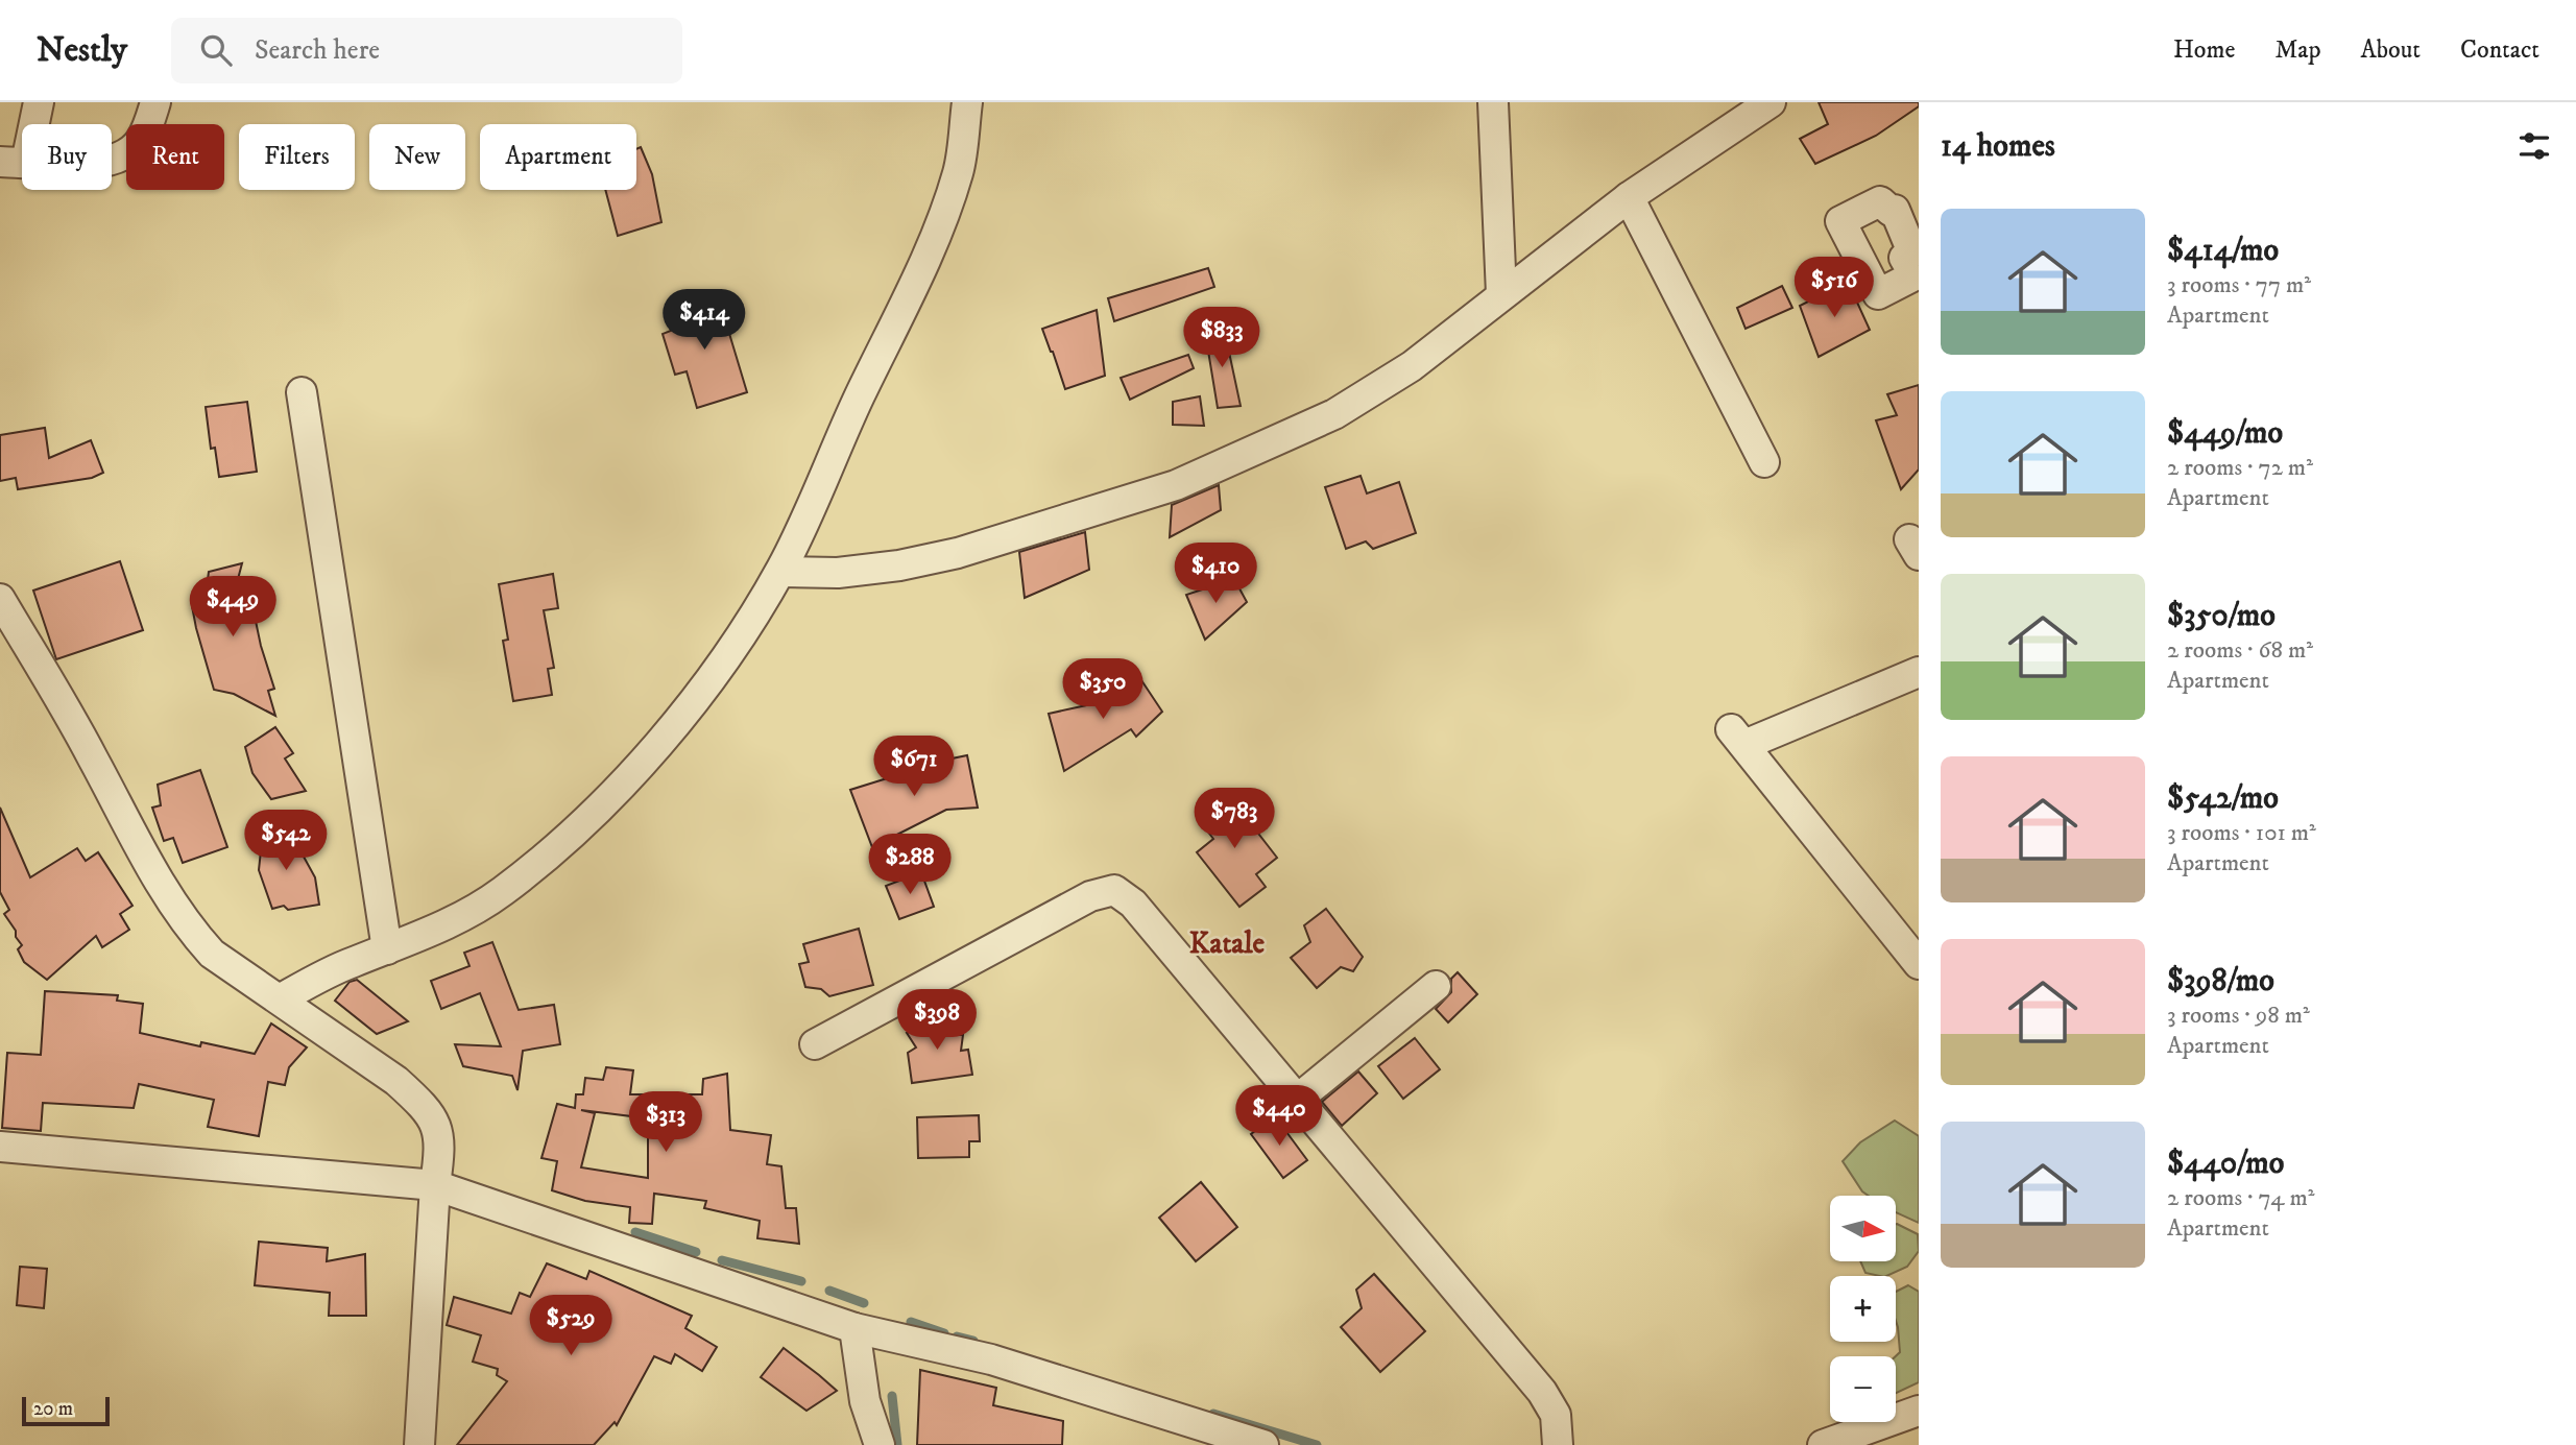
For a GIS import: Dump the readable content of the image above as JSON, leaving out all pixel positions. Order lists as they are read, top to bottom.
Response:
{
  "districts": ["Katale"],
  "scale_bar": "20 m",
  "north": "right",
  "page": {
    "header": "Nestly",
    "search": "Search here",
    "nav": [
      "Home",
      "Map",
      "About",
      "Contact"
    ],
    "heading": "14 homes",
    "chip": [
      "Buy",
      "Rent",
      "Filters",
      "New",
      "Apartment"
    ],
    "list": [
      {
        "name": "$414/mo",
        "note": "3 rooms · 77 m² · Apartment"
      },
      {
        "name": "$449/mo",
        "note": "2 rooms · 72 m² · Apartment"
      },
      {
        "name": "$350/mo",
        "note": "2 rooms · 68 m² · Apartment"
      },
      {
        "name": "$542/mo",
        "note": "3 rooms · 101 m² · Apartment"
      },
      {
        "name": "$398/mo",
        "note": "3 rooms · 98 m² · Apartment"
      },
      {
        "name": "$440/mo",
        "note": "2 rooms · 74 m² · Apartment"
      }
    ],
    "price": [
      "$516",
      "$414",
      "$833",
      "$410",
      "$449",
      "$350",
      "$671",
      "$783",
      "$542",
      "$288",
      "$398",
      "$440",
      "$313",
      "$529"
    ],
    "map_buttons": ["+", "−"],
    "scale": "20 m"
  }
}
